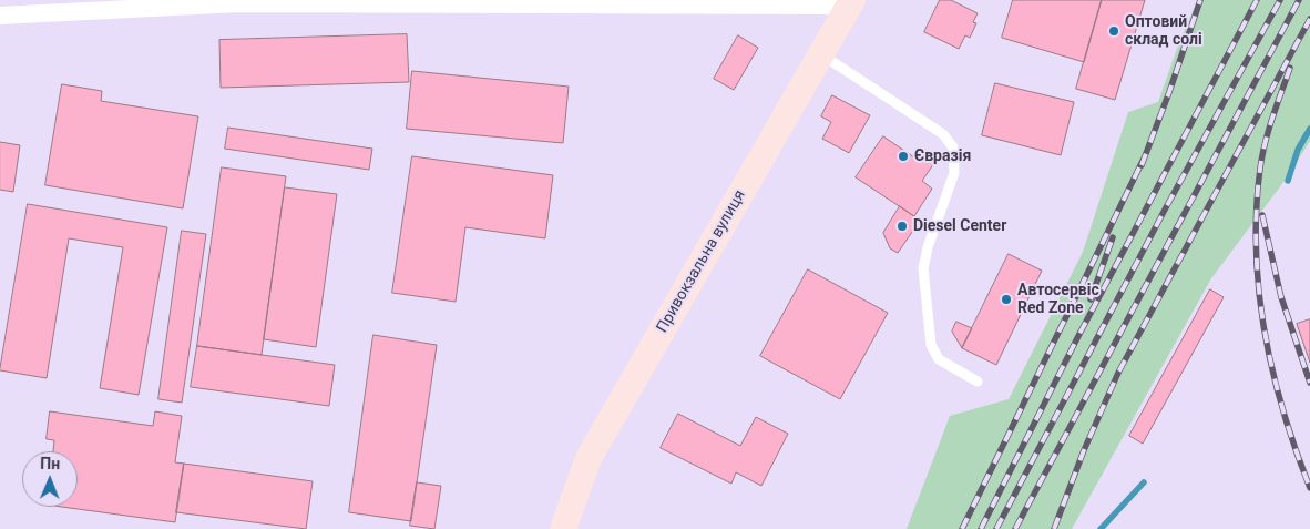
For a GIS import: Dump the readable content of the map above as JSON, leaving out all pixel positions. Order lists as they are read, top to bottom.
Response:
{
  "streets": {
    "main road": ["Привокзальна вулиця"]
  },
  "places": [
    "Оптовий склад солі",
    "Євразія",
    "Diesel Center",
    "Автосервіс Red Zone"
  ],
  "north": "top"
}
